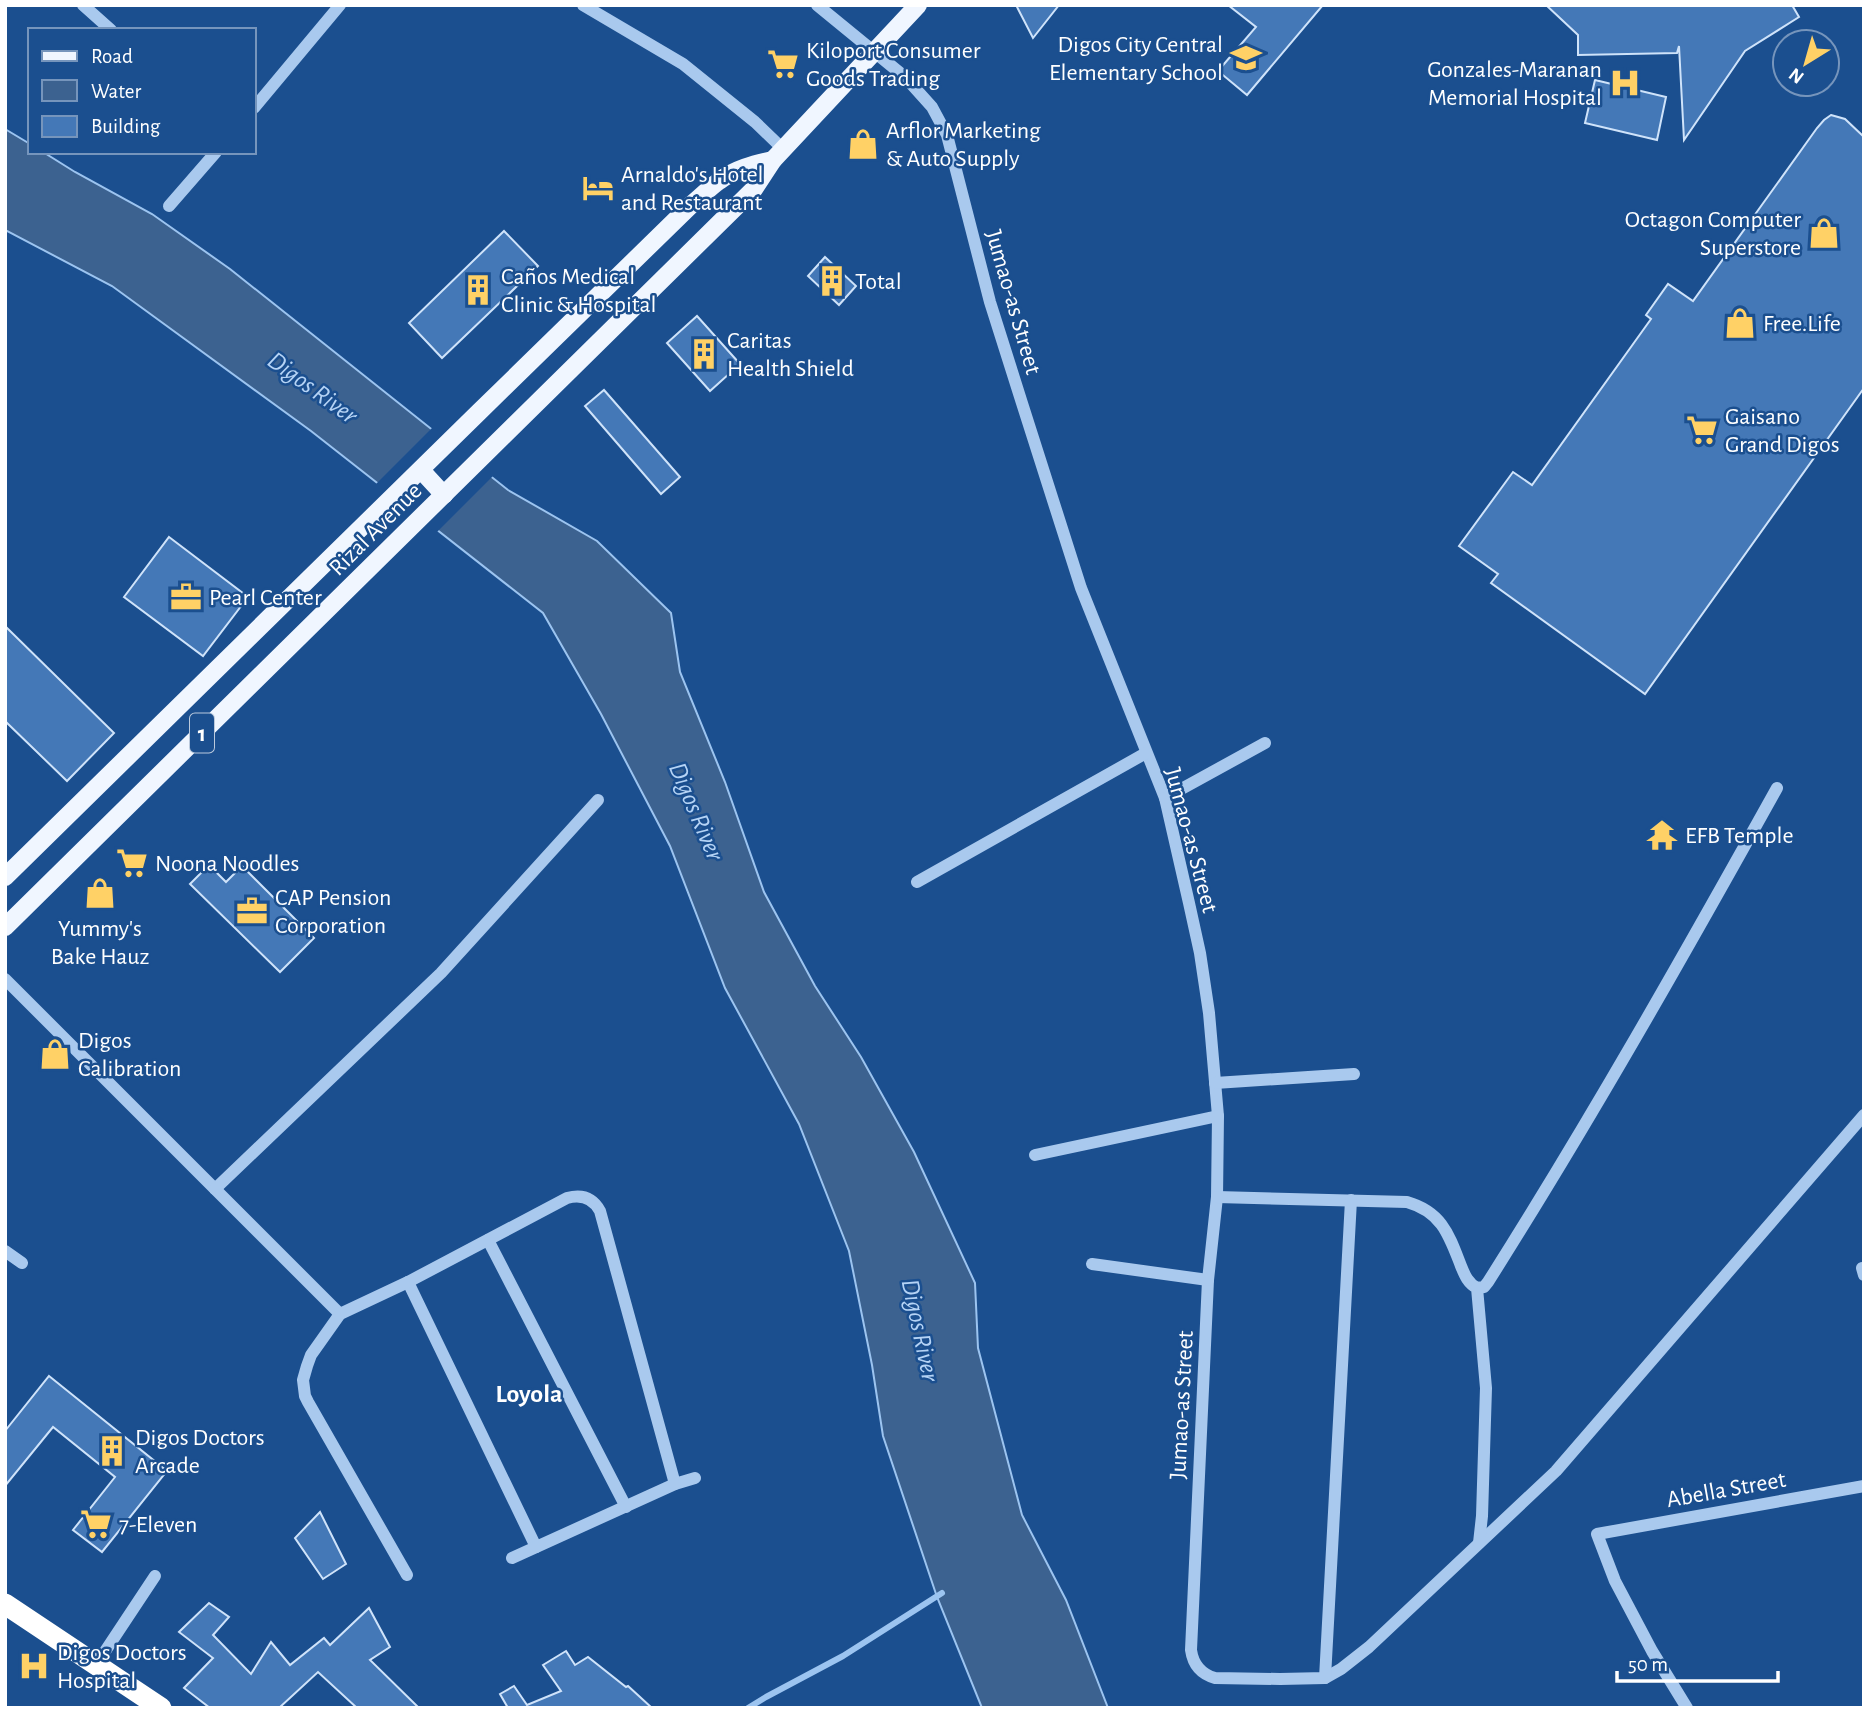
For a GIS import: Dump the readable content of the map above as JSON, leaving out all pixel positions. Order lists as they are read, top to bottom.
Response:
{
  "streets": {
    "main road": ["Rizal Avenue", "1"],
    "street": ["Jumao-as Street", "Abella Street"]
  },
  "crossings": [
    ["Jumao-as Street", "Rizal Avenue"]
  ],
  "districts": ["Loyola"],
  "water": ["Digos River"],
  "places": {
    "school or university": ["Digos City Central Elementary School"],
    "supermarket": [
      "Kiloport Consumer Goods Trading",
      "Gaisano Grand Digos",
      "Noona Noodles",
      "7-Eleven"
    ],
    "hospital": ["Gonzales-Maranan Memorial Hospital", "Digos Doctors Hospital"],
    "shop": [
      "Arflor Marketing & Auto Supply",
      "Octagon Computer Superstore",
      "Free.Life",
      "Yummy's Bake Hauz",
      "Digos Calibration"
    ],
    "hotel": ["Arnaldo's Hotel and Restaurant"],
    "building": [
      "Total",
      "Caños Medical Clinic & Hospital",
      "Caritas Health Shield",
      "Digos Doctors Arcade"
    ],
    "office": ["Pearl Center", "CAP Pension Corporation"],
    "temple": ["EFB Temple"]
  },
  "legend": ["Road", "Water", "Building"],
  "scale_bar": "50 m",
  "north": "bottom left"
}
